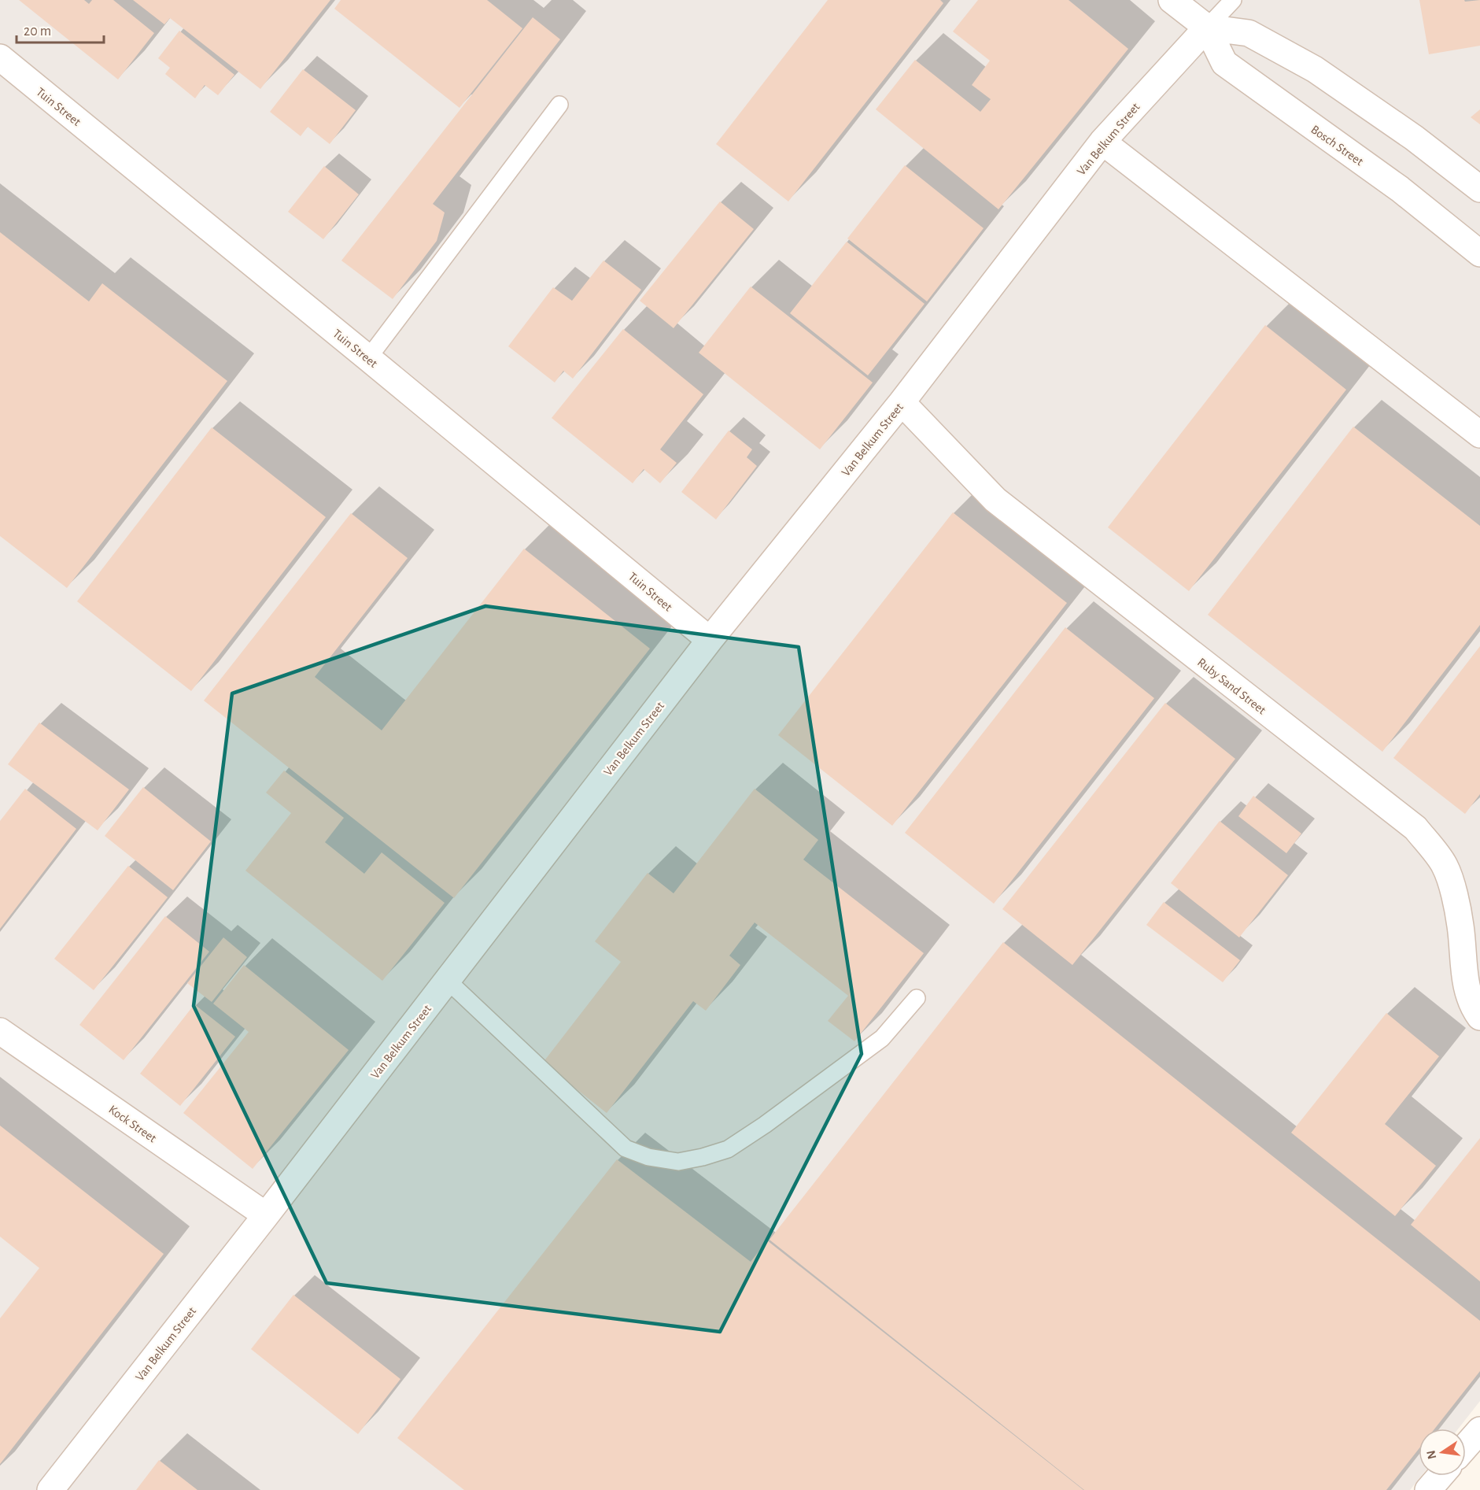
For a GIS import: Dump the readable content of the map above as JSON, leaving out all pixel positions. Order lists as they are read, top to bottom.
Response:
{
  "streets": {
    "street": [
      "Tuin Street",
      "Van Belkum Street",
      "Bosch Street",
      "Ruby Sand Street",
      "Kock Street"
    ]
  },
  "crossings": [
    ["Tuin Street", "Van Belkum Street"],
    ["Van Belkum Street", "Bosch Street"],
    ["Van Belkum Street", "Ruby Sand Street"],
    ["Van Belkum Street", "Kock Street"]
  ],
  "scale_bar": "20 m",
  "north": "left"
}
